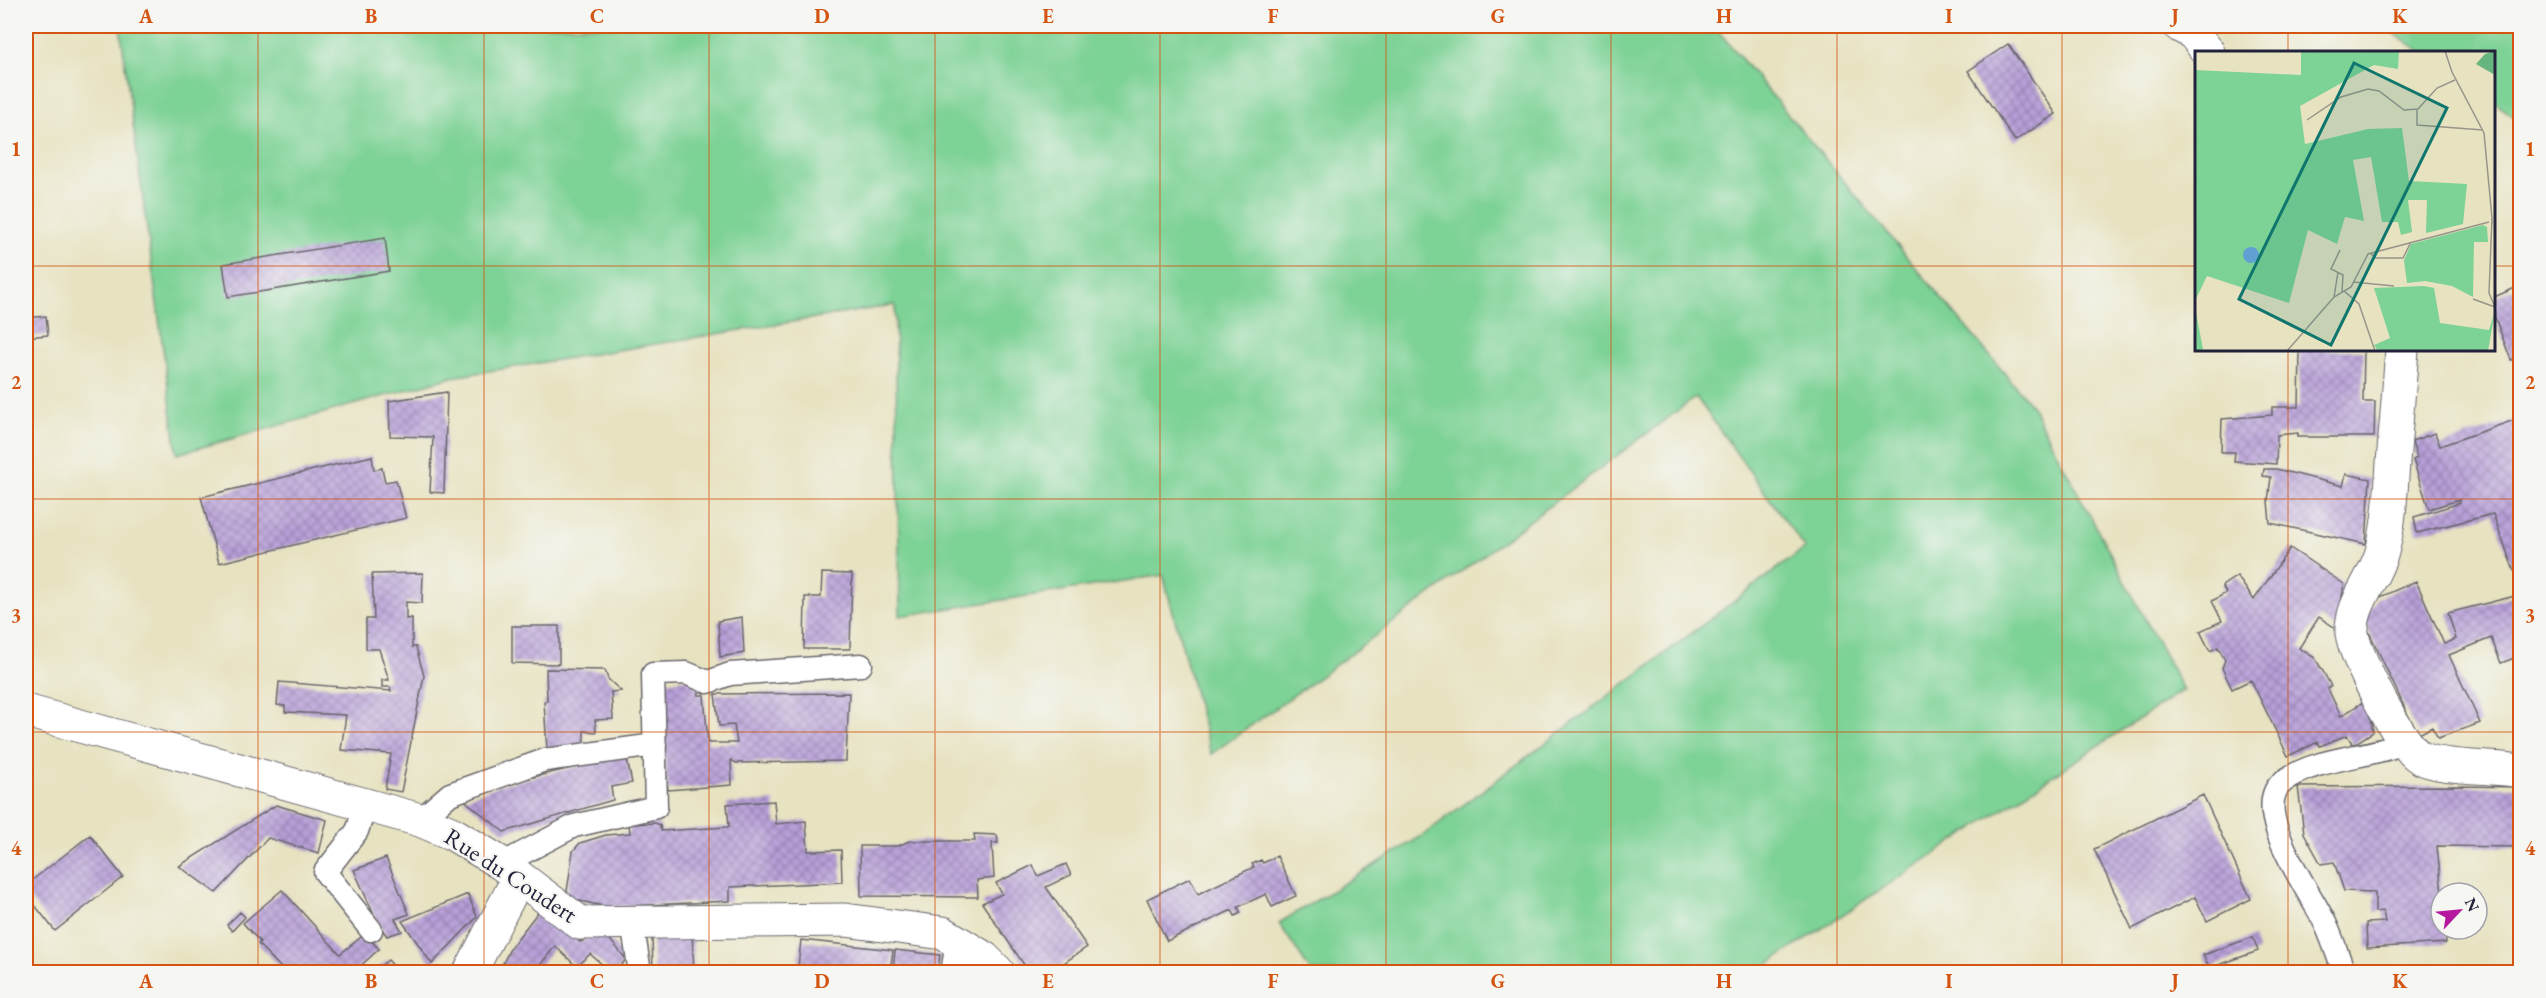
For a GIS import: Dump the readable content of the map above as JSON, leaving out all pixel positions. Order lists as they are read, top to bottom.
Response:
{
  "streets": {
    "street": ["Rue du Coudert"]
  },
  "north": "top right",
  "grid": {
    "columns": [
      "A",
      "B",
      "C",
      "D",
      "E",
      "F",
      "G",
      "H",
      "I",
      "J",
      "K"
    ],
    "rows": [
      "1",
      "2",
      "3",
      "4"
    ]
  }
}
